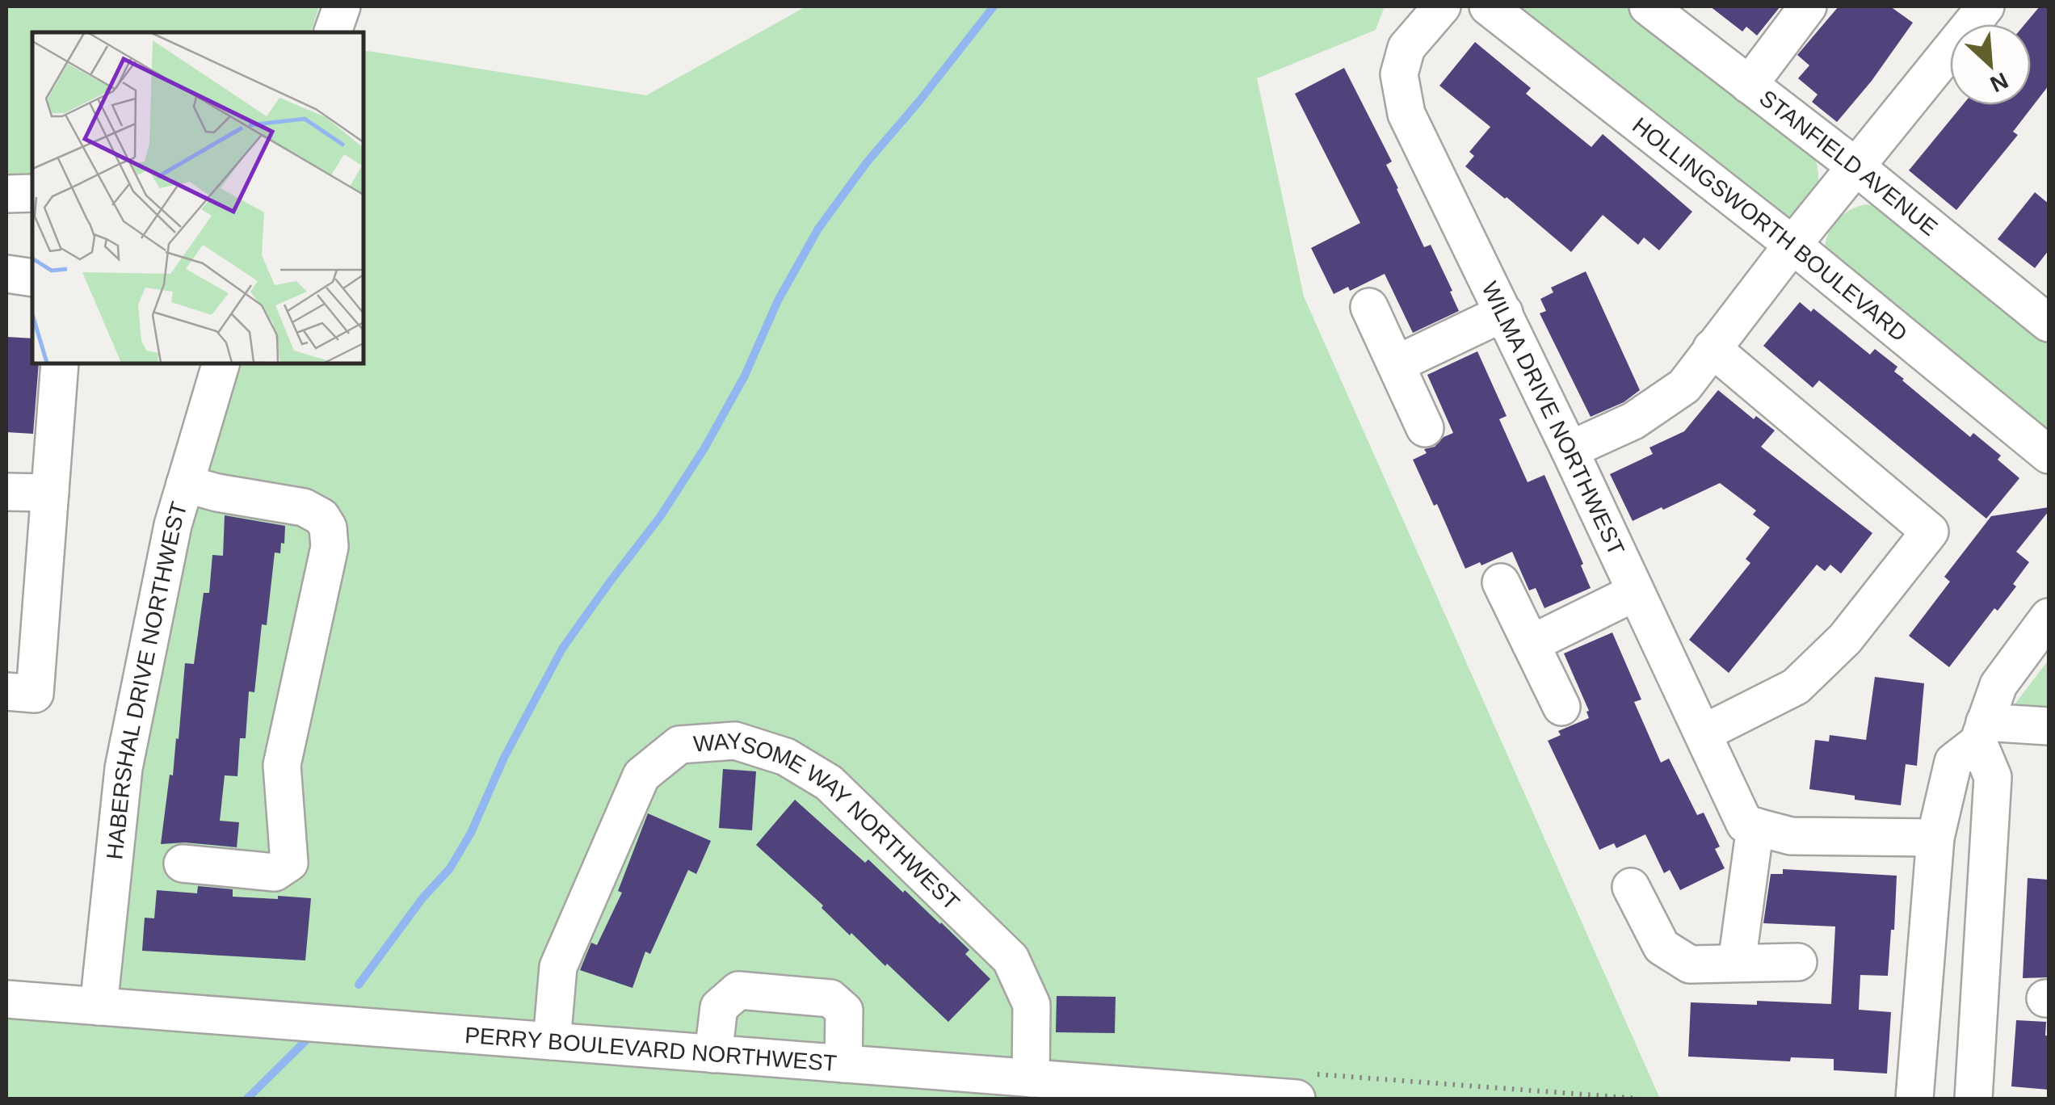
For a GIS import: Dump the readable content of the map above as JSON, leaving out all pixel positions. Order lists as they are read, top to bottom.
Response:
{
  "streets": {
    "street": [
      "STANFIELD AVENUE",
      "HOLLINGSWORTH BOULEVARD",
      "WILMA DRIVE NORTHWEST",
      "HABERSHAL DRIVE NORTHWEST",
      "WAYSOME WAY NORTHWEST",
      "PERRY BOULEVARD NORTHWEST"
    ]
  },
  "crossings": [
    ["HABERSHAL DRIVE NORTHWEST", "PERRY BOULEVARD NORTHWEST"],
    ["WAYSOME WAY NORTHWEST", "PERRY BOULEVARD NORTHWEST"]
  ],
  "north": "bottom right"
}
